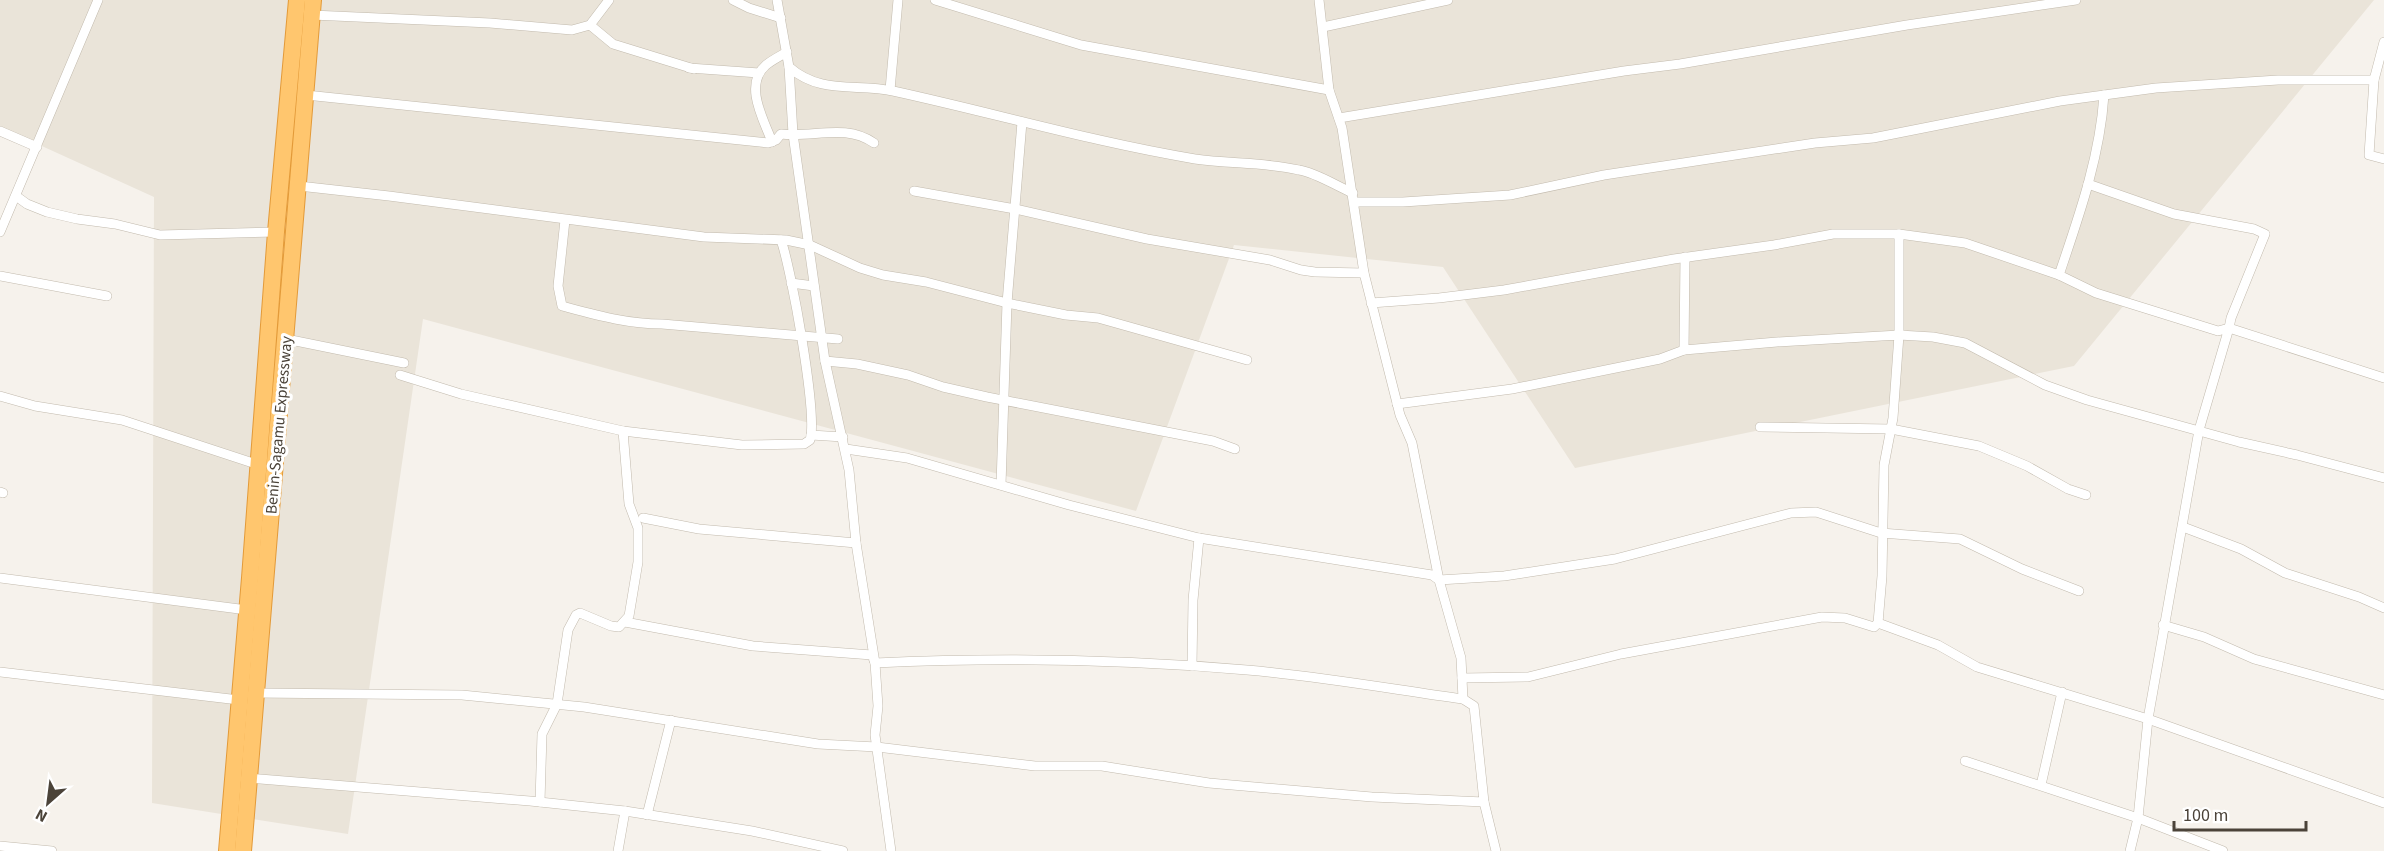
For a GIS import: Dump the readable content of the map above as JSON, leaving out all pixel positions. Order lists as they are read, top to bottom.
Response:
{
  "streets": {
    "highway": ["Benin-Sagamu Expressway"]
  },
  "scale_bar": "100 m",
  "north": "bottom left"
}
